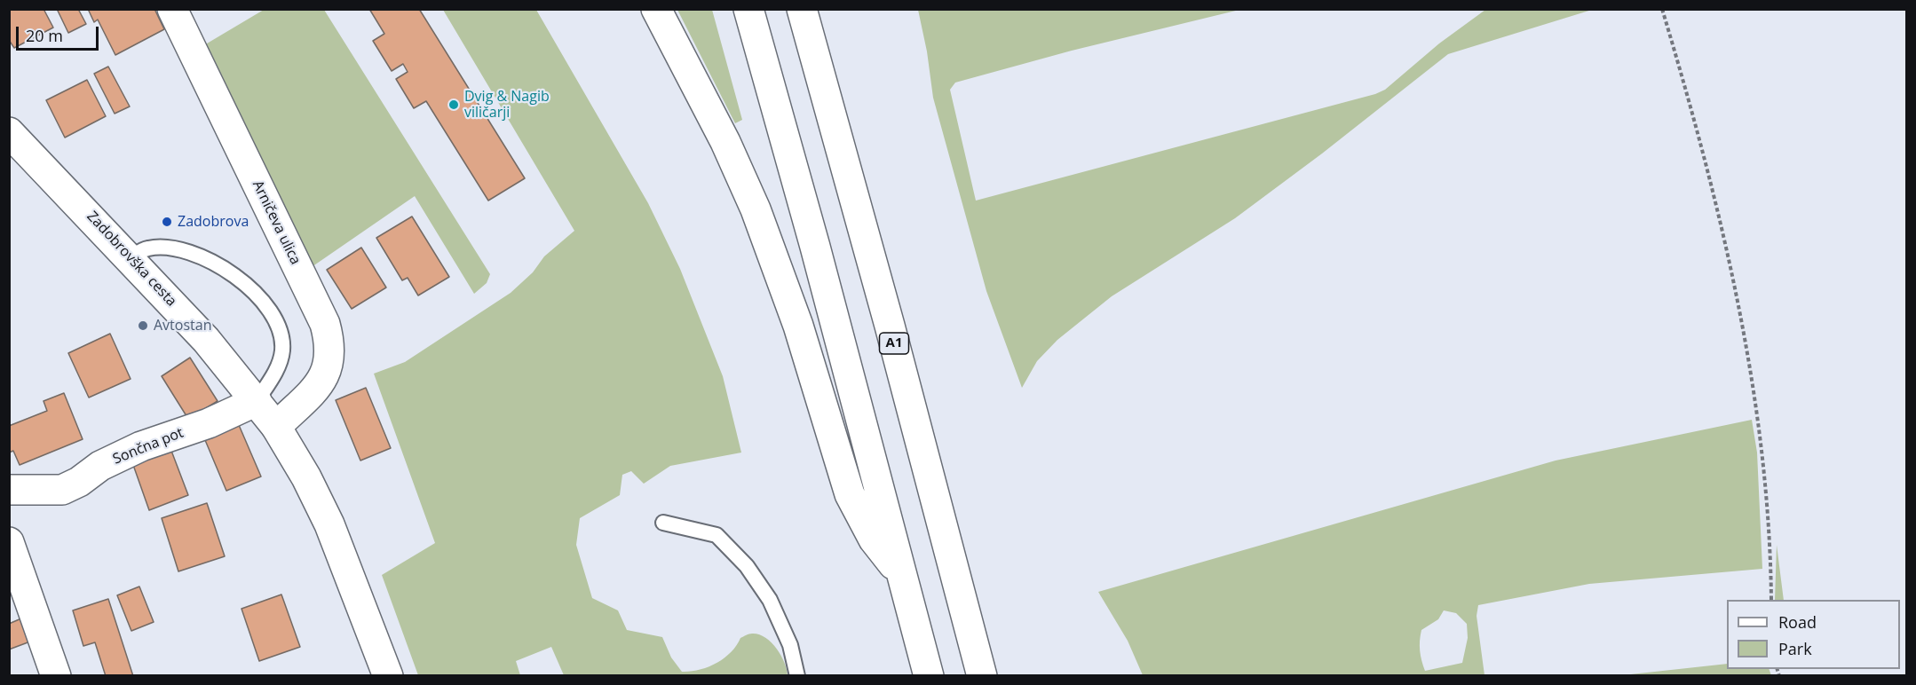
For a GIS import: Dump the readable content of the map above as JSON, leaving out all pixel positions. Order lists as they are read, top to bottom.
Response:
{
  "streets": {
    "main road": [
      "Arničeva ulica",
      "Zadobrovška cesta",
      "A1",
      "Sončna pot"
    ]
  },
  "crossings": [
    ["Arničeva ulica", "Zadobrovška cesta"],
    ["Zadobrovška cesta", "Sončna pot"]
  ],
  "places": ["Dvig & Nagib viličarji", "Zadobrova", "Avtostan"],
  "legend": ["Road", "Park"],
  "scale_bar": "20 m"
}
